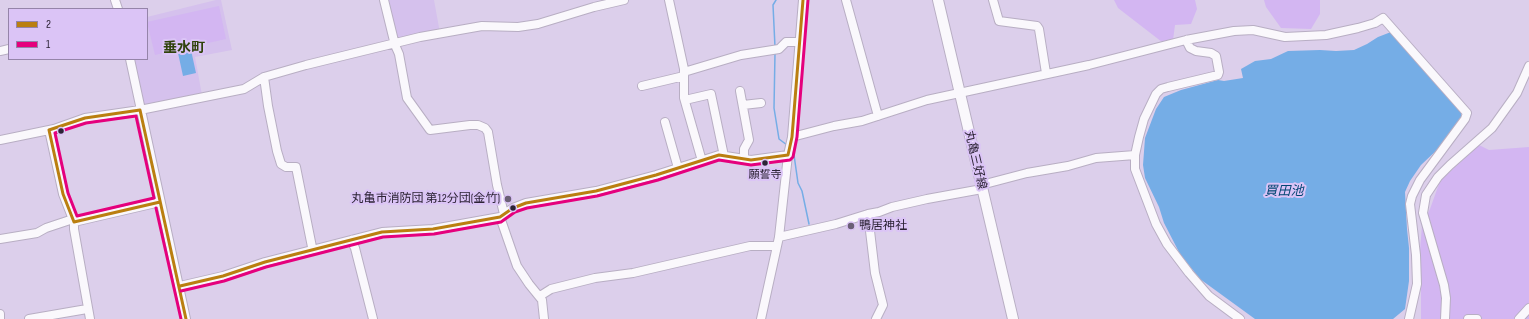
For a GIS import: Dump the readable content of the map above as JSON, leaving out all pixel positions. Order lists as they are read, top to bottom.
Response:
{
  "streets": {
    "main road": ["丸亀三好線"]
  },
  "districts": ["垂水町"],
  "water": ["買田池"],
  "places": ["願誓寺", "丸亀市消防団 第12分団(金竹)", "鴨居神社"],
  "lines": ["transit line 2", "transit line 1"],
  "legend": ["2", "1"]
}
